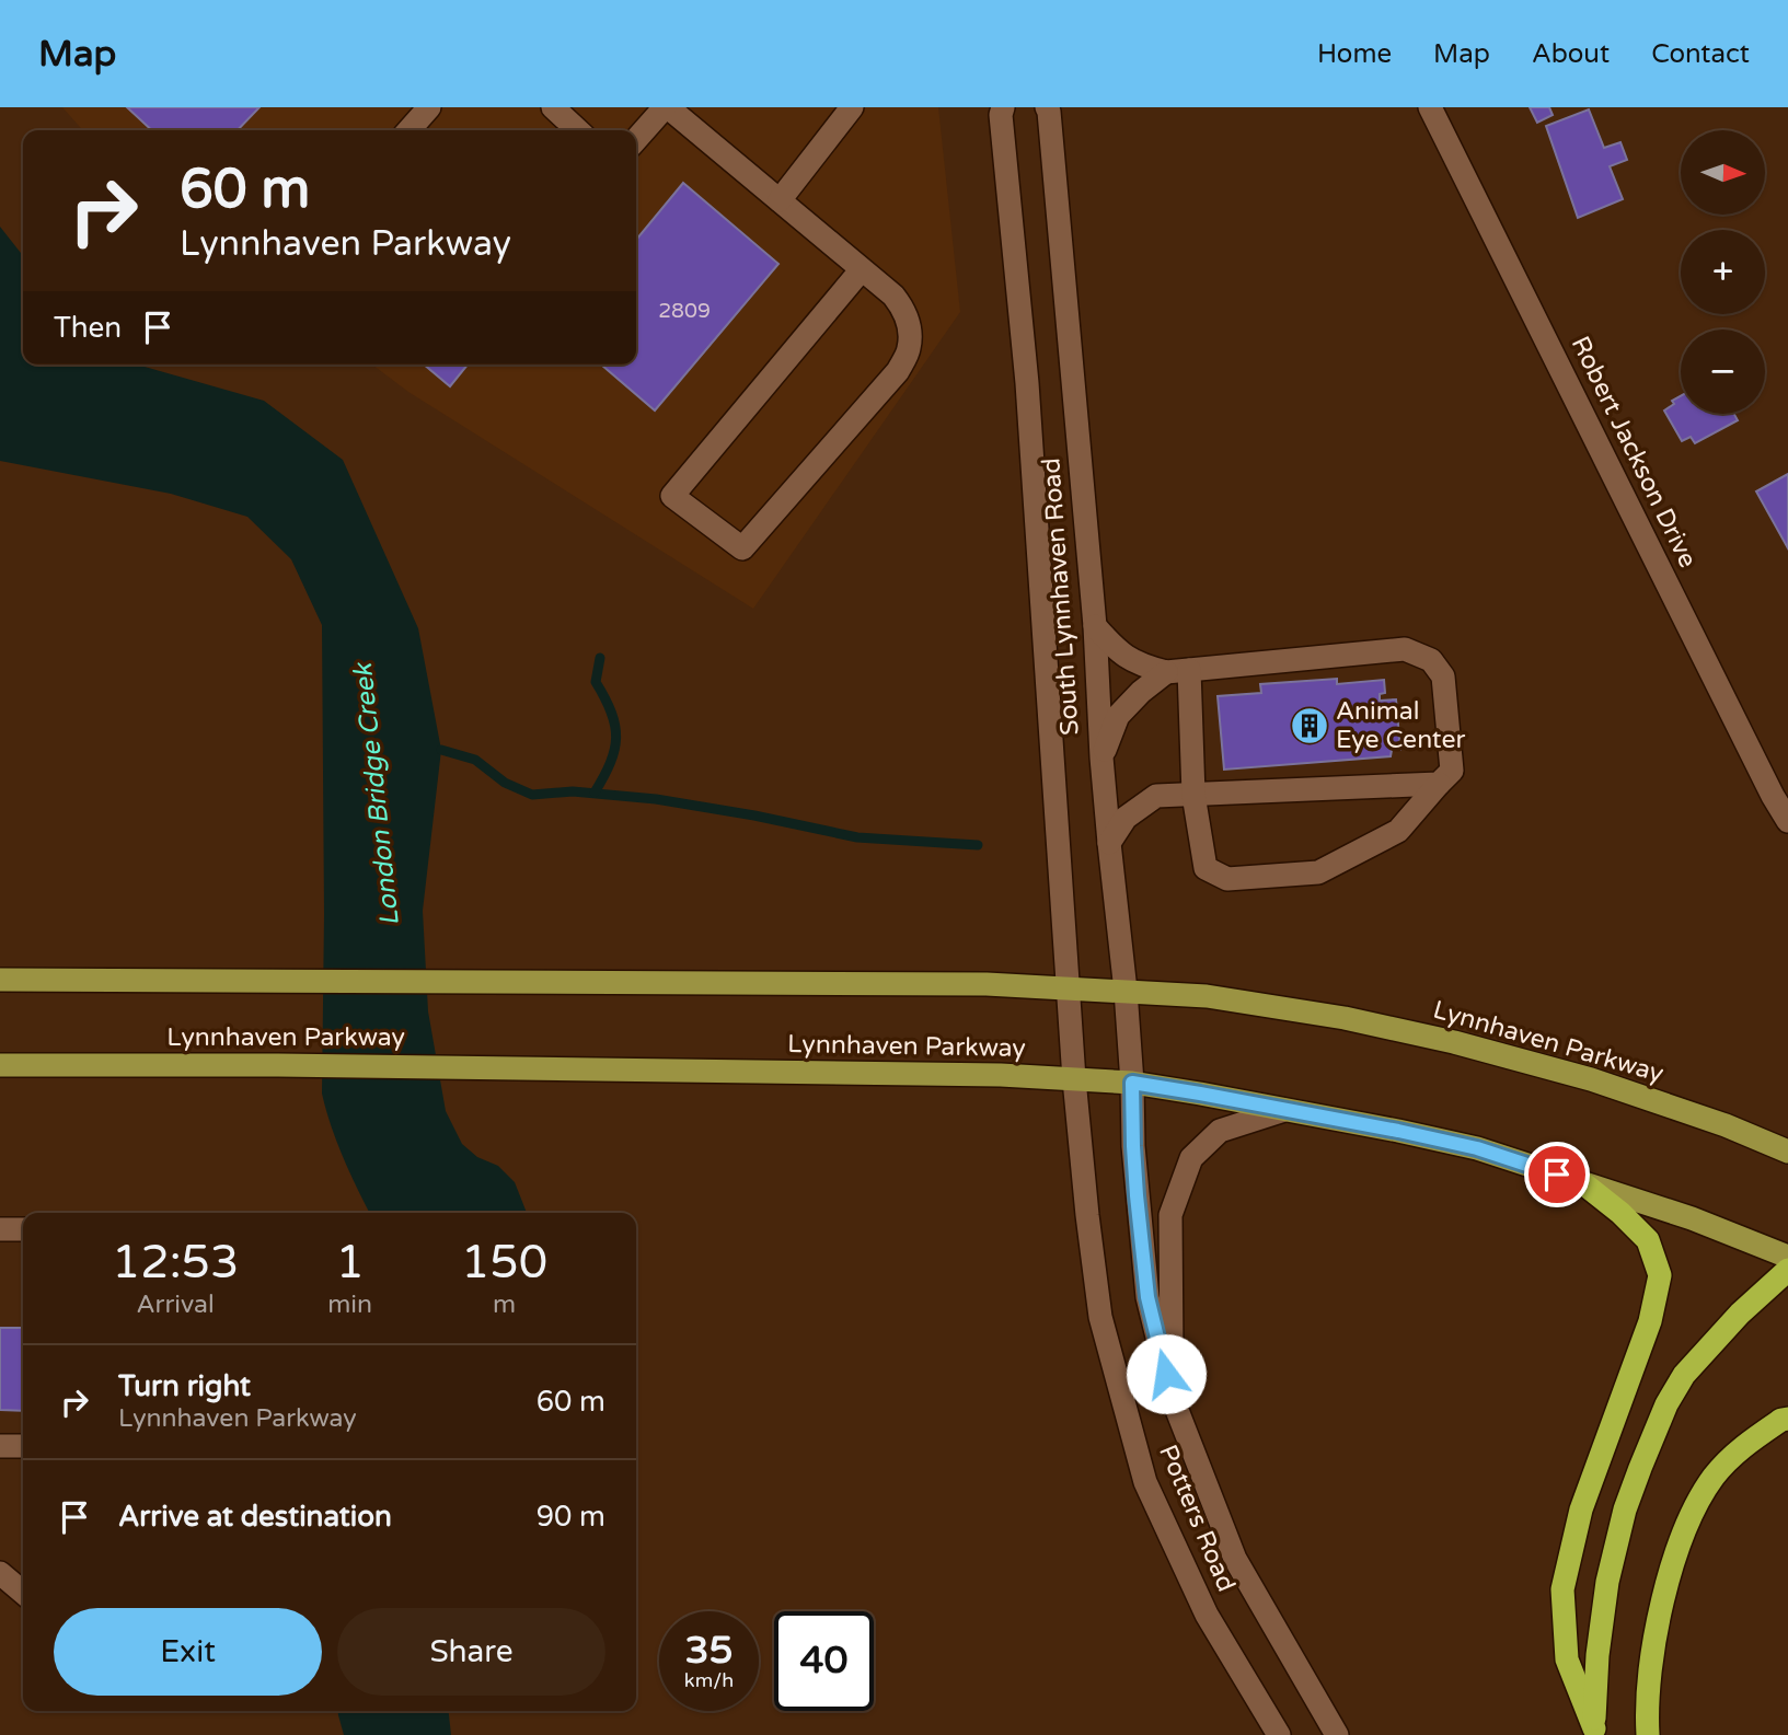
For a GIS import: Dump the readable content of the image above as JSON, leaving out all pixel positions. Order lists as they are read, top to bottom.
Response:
{
  "streets": {
    "main road": ["Lynnhaven Parkway"],
    "street": ["Robert Jackson Drive", "South Lynnhaven Road", "Potters Road"]
  },
  "crossings": [
    ["South Lynnhaven Road", "Lynnhaven Parkway"],
    ["South Lynnhaven Road", "Potters Road"],
    ["Lynnhaven Parkway", "Potters Road"]
  ],
  "water": ["London Bridge Creek"],
  "places": {
    "building": ["Animal Eye Center"]
  },
  "house_numbers": ["2809"],
  "north": "right",
  "page": {
    "header": "Map",
    "nav": [
      "Home",
      "Map",
      "About",
      "Contact"
    ],
    "map_buttons": ["+", "−"],
    "turn": ["60 m", "Lynnhaven Parkway"],
    "then": "Then",
    "eta": [
      "12:53",
      "Arrival",
      "1",
      "min",
      "150",
      "m"
    ],
    "list": [
      {
        "name": "Turn right",
        "note": "Lynnhaven Parkway",
        "value": "60 m"
      },
      {
        "name": "Arrive at destination",
        "value": "90 m"
      }
    ],
    "buttons": ["Exit", "Share"],
    "speed": "35 km/h",
    "limit": "40"
  }
}
